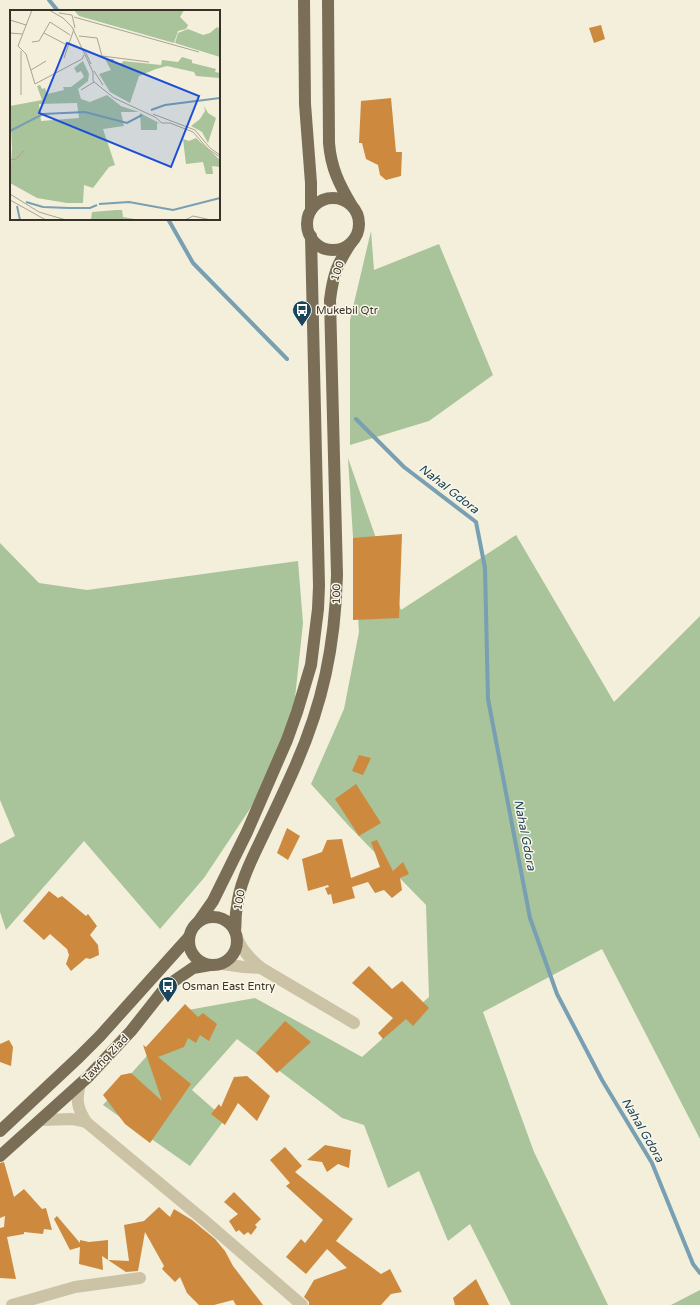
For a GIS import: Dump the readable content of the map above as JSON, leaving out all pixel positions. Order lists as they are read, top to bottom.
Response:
{
  "streets": {
    "main road": ["100", "Tawfiq Ziad"]
  },
  "crossings": [
    ["100", "Tawfiq Ziad"]
  ],
  "water": ["Nahal Gdora"],
  "places": {
    "bus stop": ["Mukebil Qtr", "Osman East Entry"]
  }
}
